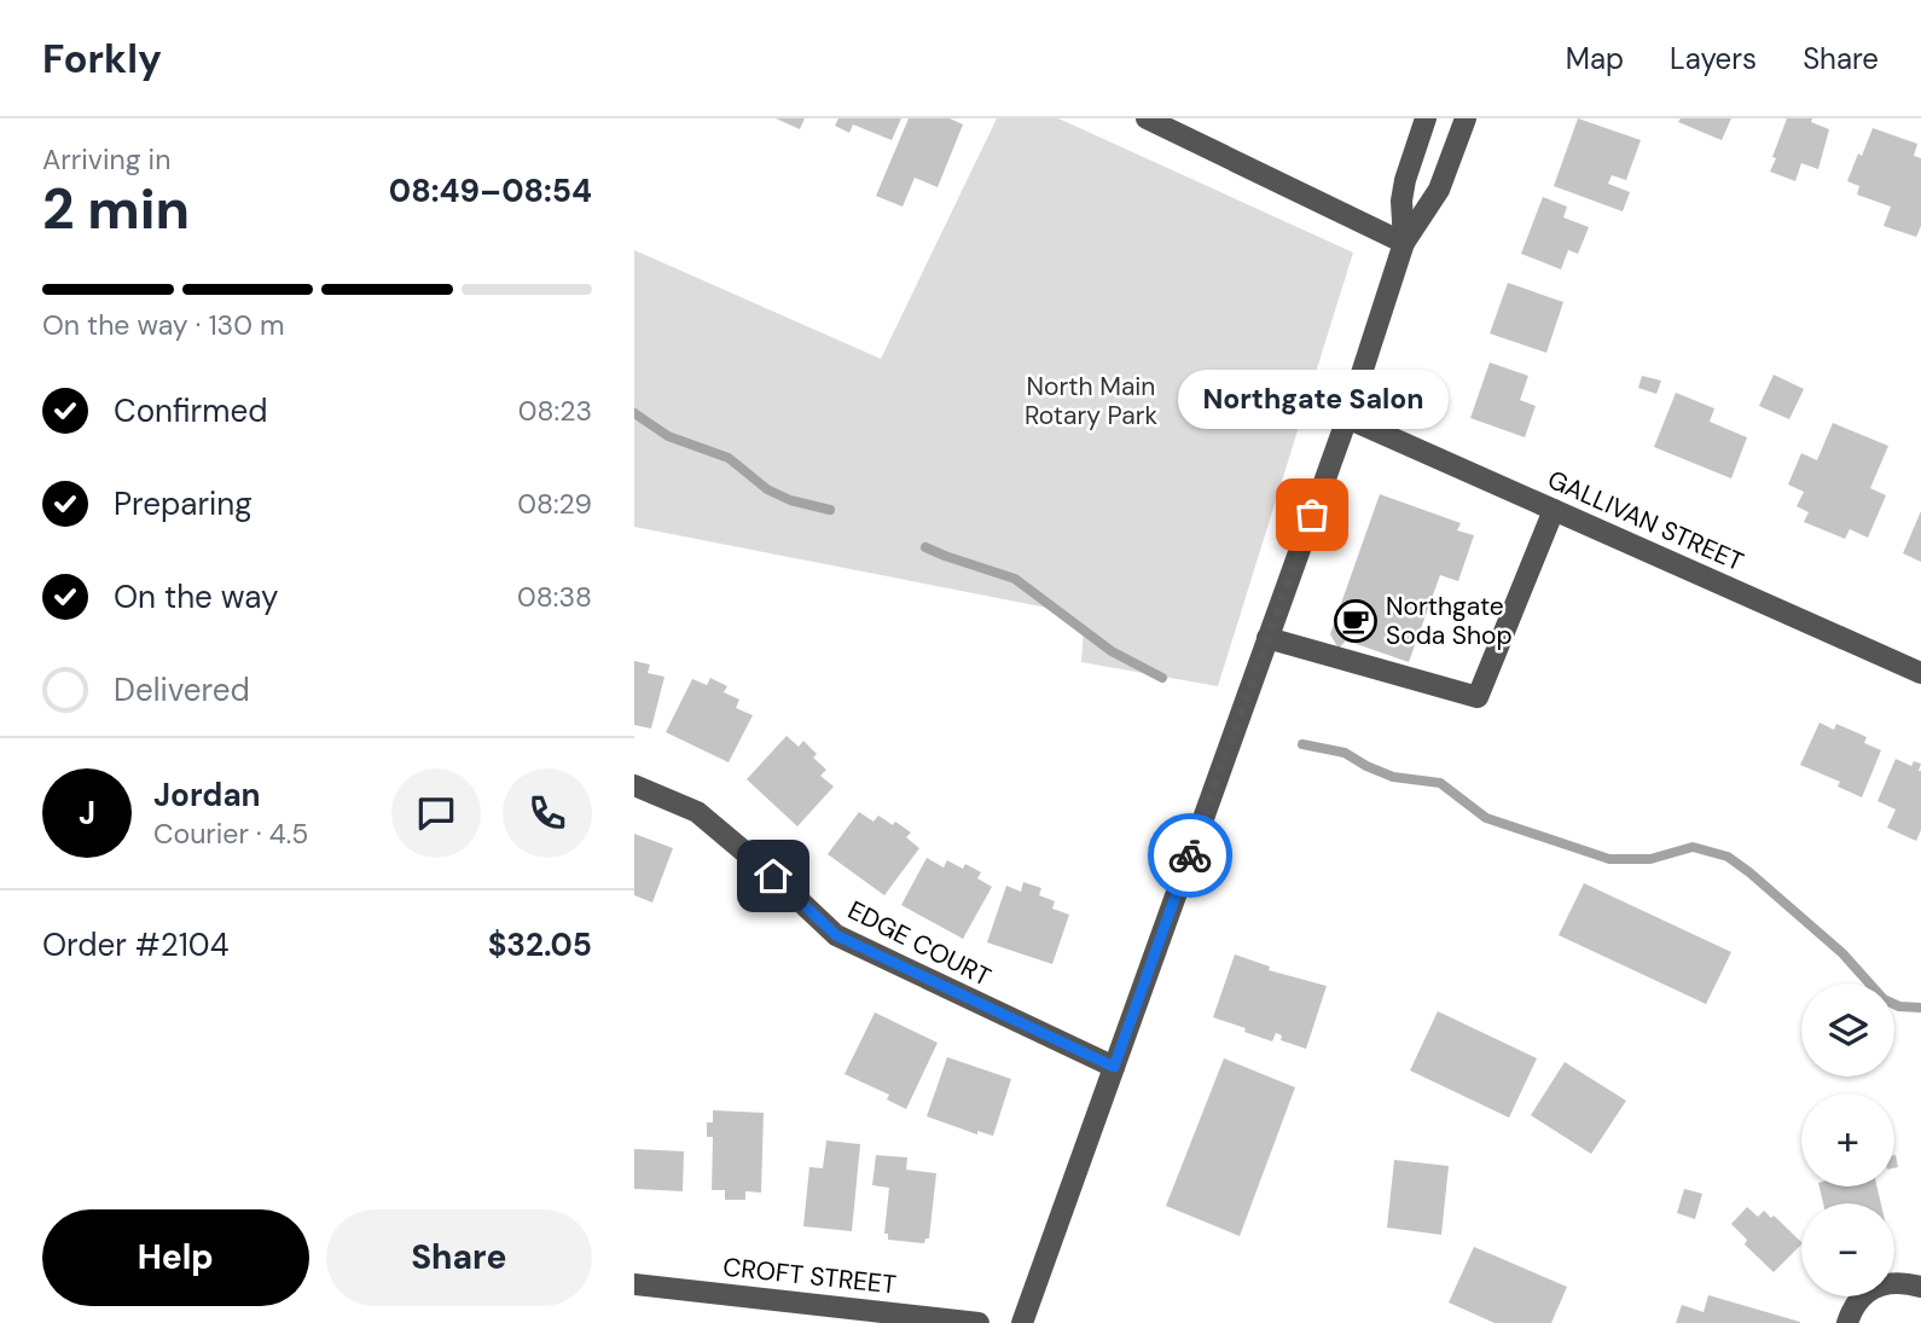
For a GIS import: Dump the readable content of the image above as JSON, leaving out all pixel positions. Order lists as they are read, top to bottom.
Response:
{
  "streets": {
    "street": ["GALLIVAN STREET", "EDGE COURT", "CROFT STREET"]
  },
  "parks": ["North Main Rotary Park"],
  "places": {
    "other": ["Northgate Salon"],
    "cafe": ["Northgate Soda Shop"]
  },
  "page": {
    "header": "Forkly",
    "nav": ["Map", "Layers", "Share"],
    "heading": ["2 min", "Arriving in", "08:49–08:54"],
    "panel": [
      "Jordan",
      "Courier · 4.5",
      "Order #2104",
      "$32.05"
    ],
    "bar": "On the way · 130 m",
    "list": [
      ["Confirmed", "08:23"],
      ["Preparing", "08:29"],
      ["On the way", "08:38"],
      "Delivered"
    ],
    "bubble": "Northgate Salon",
    "round": "J",
    "map_buttons": ["+", "−"],
    "buttons": ["Help", "Share"]
  }
}
